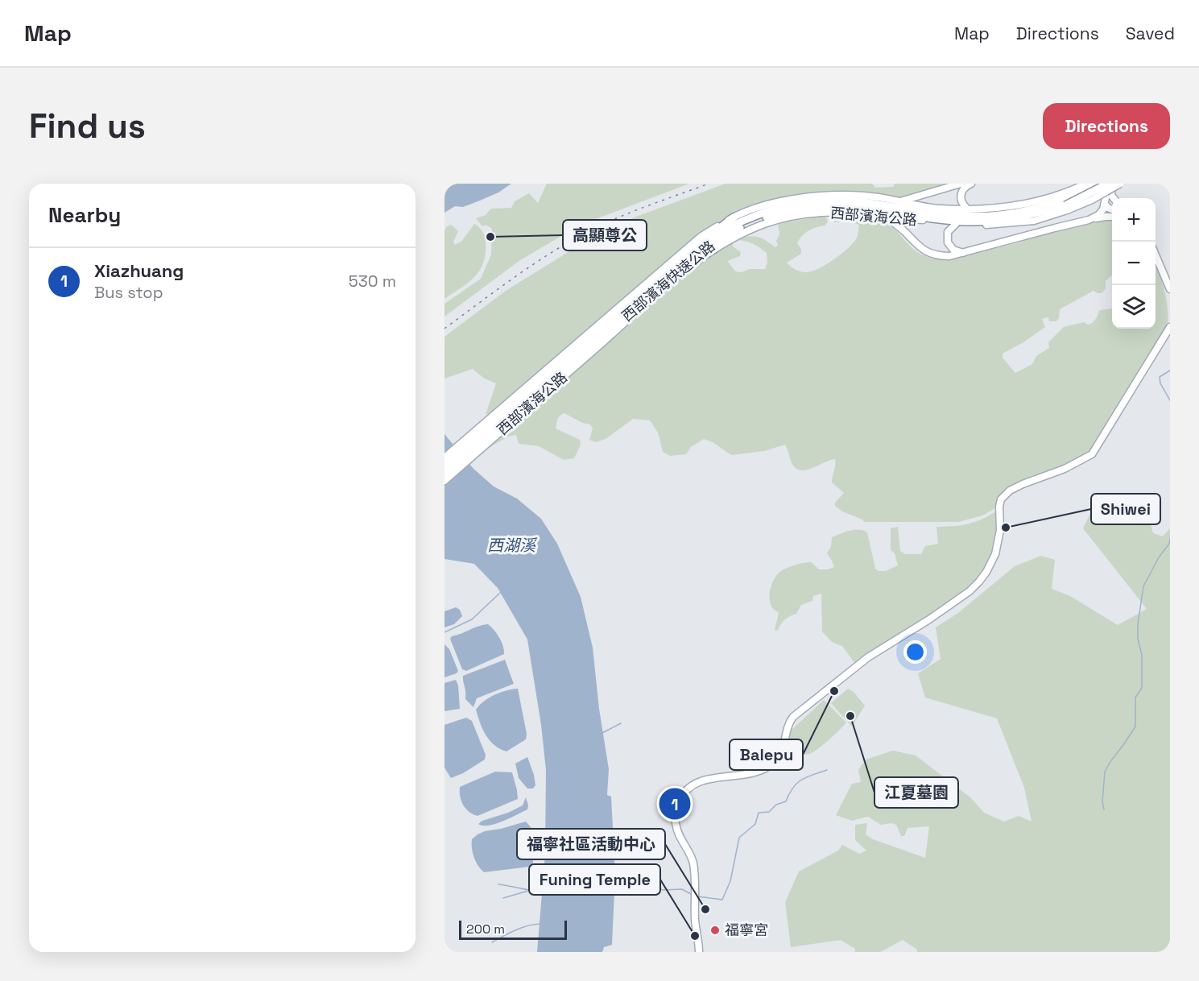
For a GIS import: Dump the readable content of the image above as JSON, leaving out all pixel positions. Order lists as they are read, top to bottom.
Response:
{
  "streets": {
    "highway": ["西部濱海快速公路"],
    "main road": ["西部濱海公路"]
  },
  "crossings": [
    ["西部濱海公路", "西部濱海快速公路"]
  ],
  "water": ["西湖溪"],
  "places": [
    "高顯尊公",
    "Shiwei",
    "Balepu",
    "江夏墓園",
    "福寧社區活動中心",
    "福寧宮",
    "Funing Temple"
  ],
  "scale_bar": "200 m",
  "page": {
    "header": "Map",
    "nav": ["Map", "Directions", "Saved"],
    "buttons": "Directions",
    "title": "Find us",
    "heading": "Nearby",
    "map_buttons": ["+", "−"],
    "list": [
      {
        "mark": "1",
        "name": "Xiazhuang",
        "note": "Bus stop",
        "value": "530 m"
      }
    ],
    "pins": "1",
    "scale": "200 m"
  }
}
